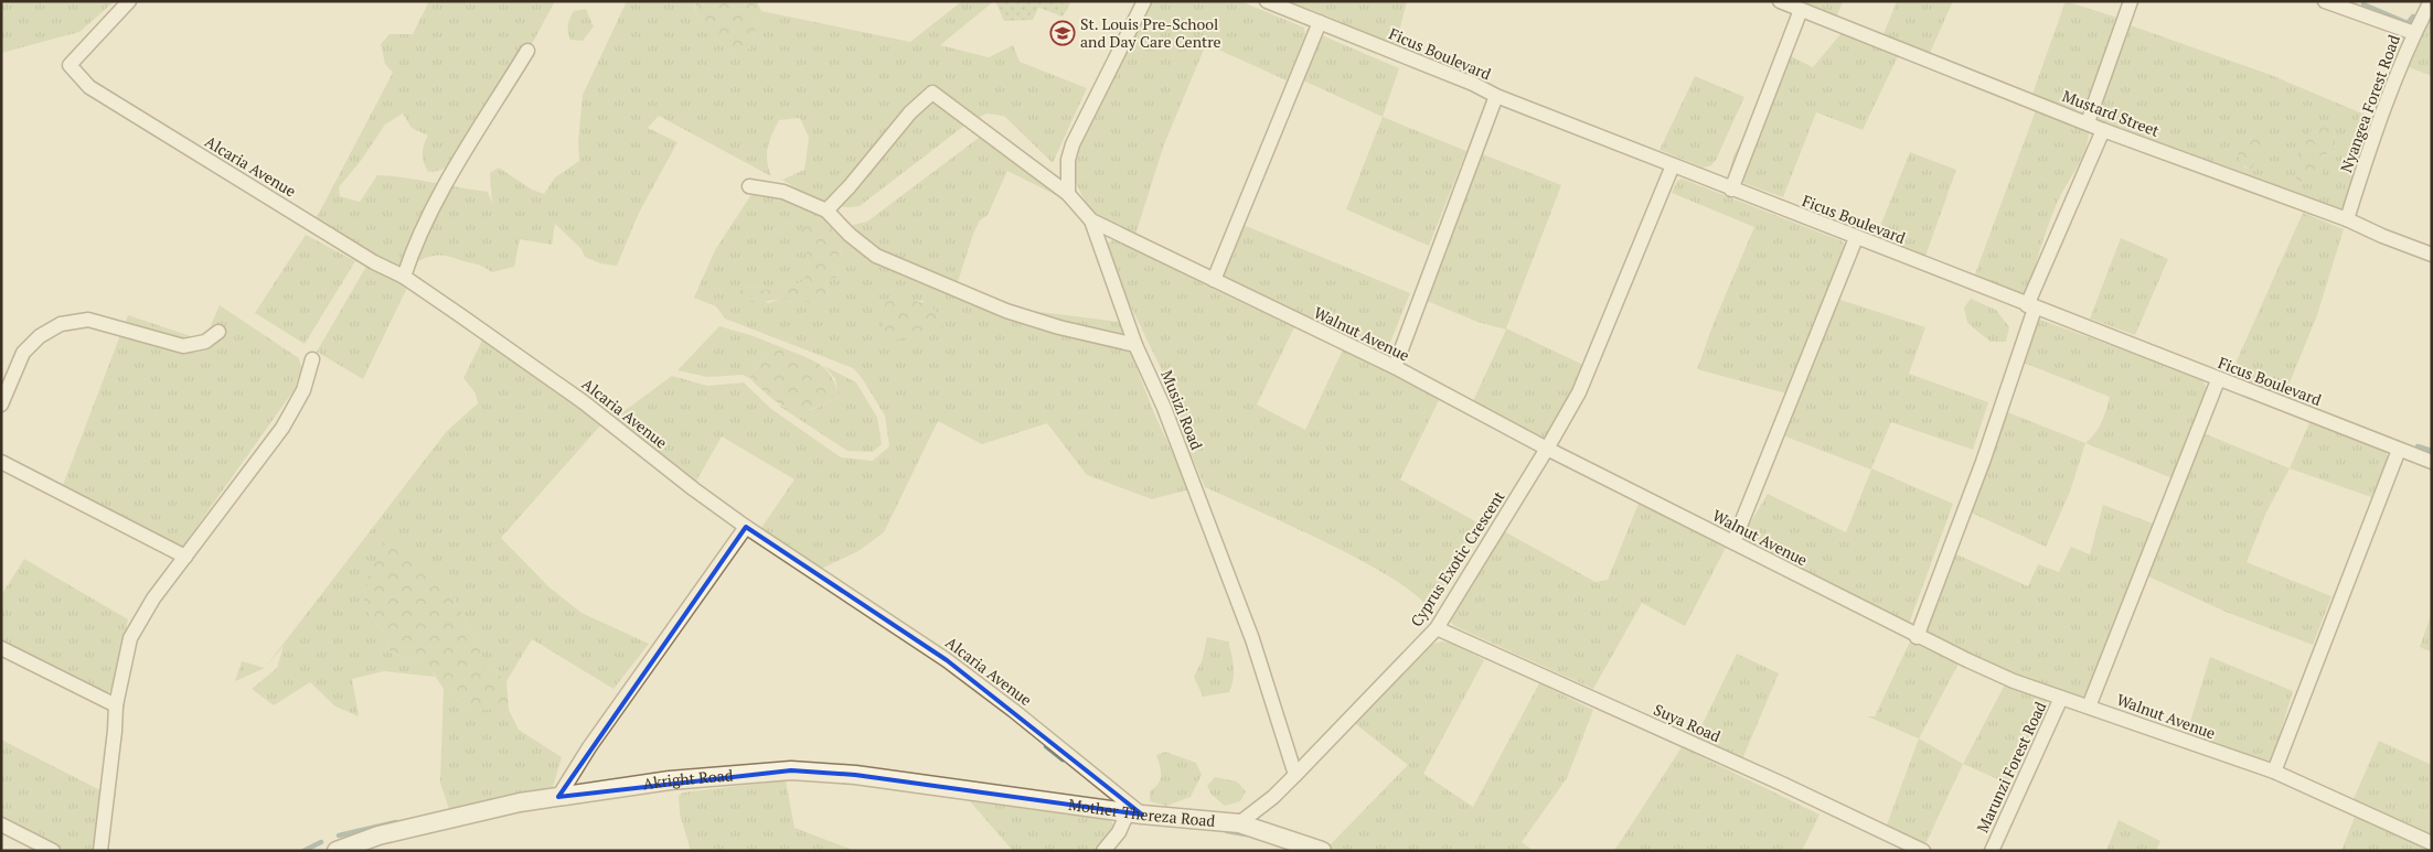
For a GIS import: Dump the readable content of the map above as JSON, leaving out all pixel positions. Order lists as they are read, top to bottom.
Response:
{
  "streets": {
    "street": [
      "Ficus Boulevard",
      "Nyangea Forest Road",
      "Mustard Street",
      "Alcaria Avenue",
      "Walnut Avenue",
      "Musizi Road",
      "Cyprus Exotic Crescent",
      "Suya Road",
      "Marunzi Forest Road",
      "Akright Road",
      "Mother Thereza Road"
    ]
  },
  "crossings": [
    ["Ficus Boulevard", "Cyprus Exotic Crescent"],
    ["Nyangea Forest Road", "Mustard Street"],
    ["Alcaria Avenue", "Mother Thereza Road"],
    ["Walnut Avenue", "Musizi Road"],
    ["Walnut Avenue", "Cyprus Exotic Crescent"],
    ["Walnut Avenue", "Marunzi Forest Road"],
    ["Musizi Road", "Cyprus Exotic Crescent"],
    ["Cyprus Exotic Crescent", "Suya Road"],
    ["Akright Road", "Mother Thereza Road"]
  ],
  "places": {
    "school or university": ["St. Louis Pre-School and Day Care Centre"]
  }
}
